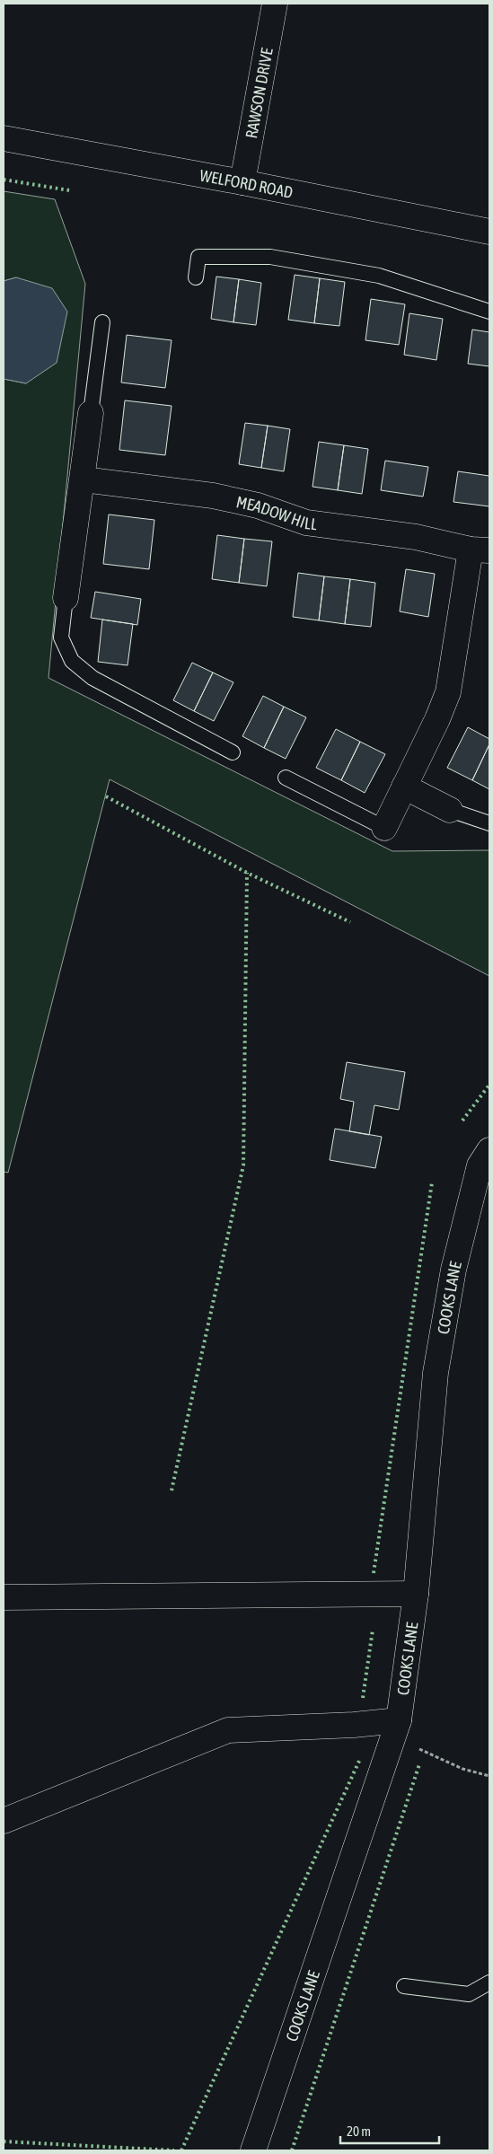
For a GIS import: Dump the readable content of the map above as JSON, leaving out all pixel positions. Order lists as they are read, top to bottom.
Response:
{
  "streets": {
    "street": [
      "RAWSON DRIVE",
      "WELFORD ROAD",
      "MEADOW HILL",
      "COOKS LANE"
    ]
  },
  "crossings": [
    ["RAWSON DRIVE", "WELFORD ROAD"]
  ],
  "scale_bar": "20 m"
}
